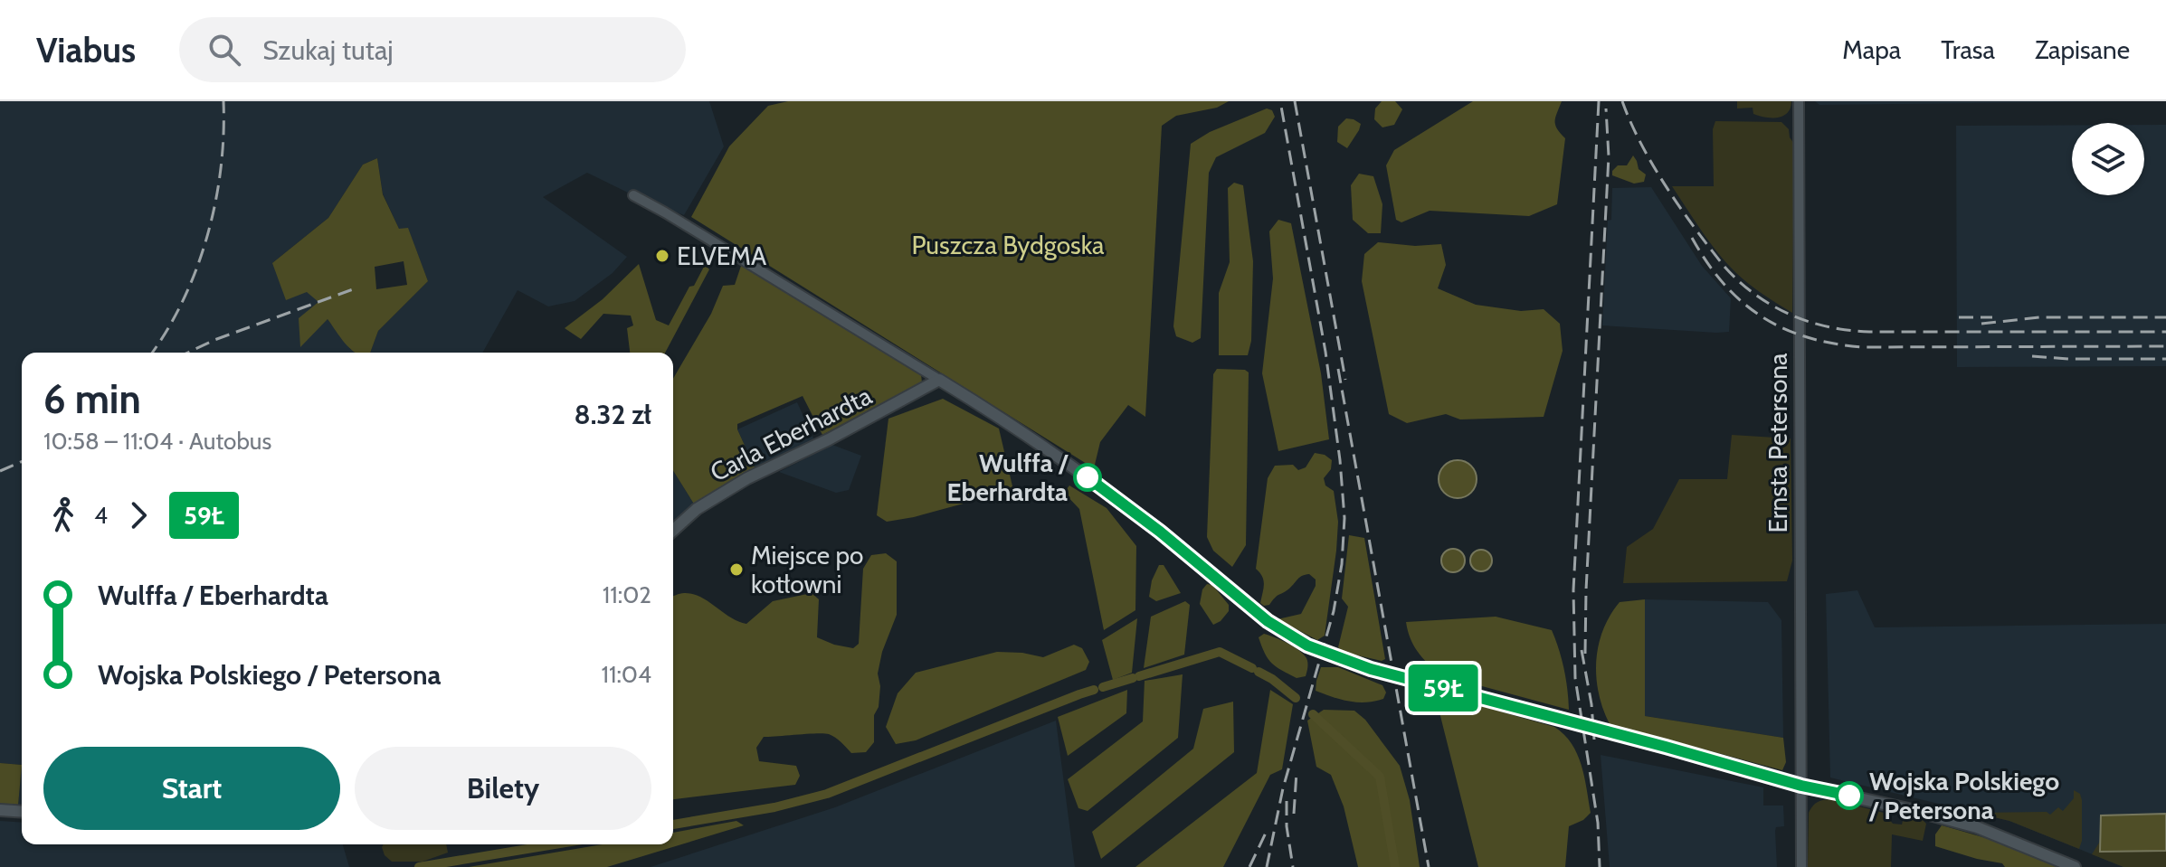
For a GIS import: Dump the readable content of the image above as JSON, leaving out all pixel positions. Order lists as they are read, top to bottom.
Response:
{
  "streets": {
    "street": ["Carla Eberhardta", "Ernsta Petersona"]
  },
  "parks": ["Puszcza Bydgoska"],
  "places": [
    "ELVEMA",
    "Wulffa / Eberhardta",
    "Miejsce po kotłowni",
    "Wojska Polskiego / Petersona"
  ],
  "lines": ["bus line 59Ł"],
  "page": {
    "header": "Viabus",
    "search": "Szukaj tutaj",
    "nav": ["Mapa", "Trasa", "Zapisane"],
    "on_map": "59Ł",
    "heading": ["6 min", "10:58 – 11:04 · Autobus", "8.32 zł"],
    "legs": ["4", "59Ł"],
    "list": [
      {
        "name": "Wulffa / Eberhardta",
        "value": "11:02"
      },
      {
        "name": "Wojska Polskiego / Petersona",
        "value": "11:04"
      }
    ],
    "buttons": ["Start", "Bilety"]
  }
}
